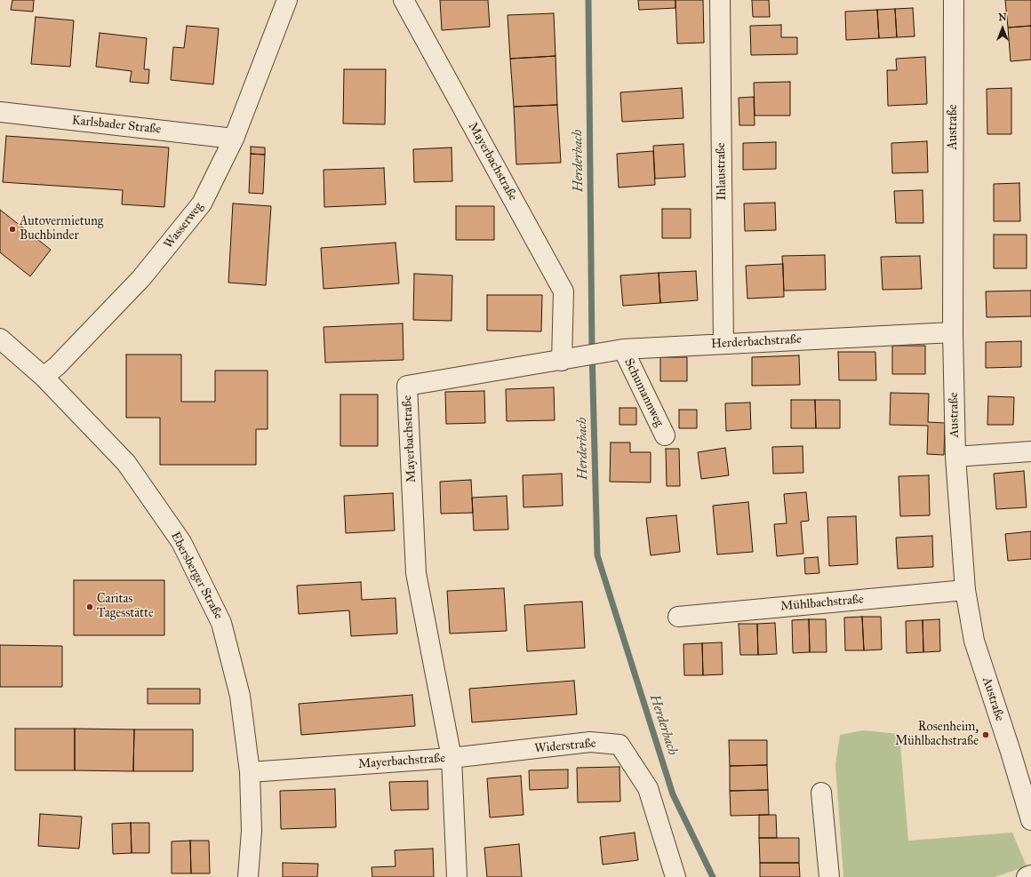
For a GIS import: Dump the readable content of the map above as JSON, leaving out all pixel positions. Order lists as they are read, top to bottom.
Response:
{
  "streets": {
    "street": [
      "Karlsbader Straße",
      "Austraße",
      "Mayerbachstraße",
      "Ihlaustraße",
      "Wasserweg",
      "Herderbachstraße",
      "Schumannweg",
      "Ebersberger Straße",
      "Mühlbachstraße",
      "Widerstraße"
    ]
  },
  "crossings": [
    ["Karlsbader Straße", "Wasserweg"],
    ["Austraße", "Herderbachstraße"],
    ["Austraße", "Mühlbachstraße"],
    ["Mayerbachstraße", "Herderbachstraße"],
    ["Mayerbachstraße", "Ebersberger Straße"],
    ["Mayerbachstraße", "Widerstraße"],
    ["Ihlaustraße", "Herderbachstraße"],
    ["Wasserweg", "Ebersberger Straße"],
    ["Herderbachstraße", "Schumannweg"]
  ],
  "water": ["Herderbach"],
  "places": ["Autovermietung Buchbinder", "Caritas Tagesstätte", "Rosenheim, Mühlbachstraße"],
  "north": "top"
}
